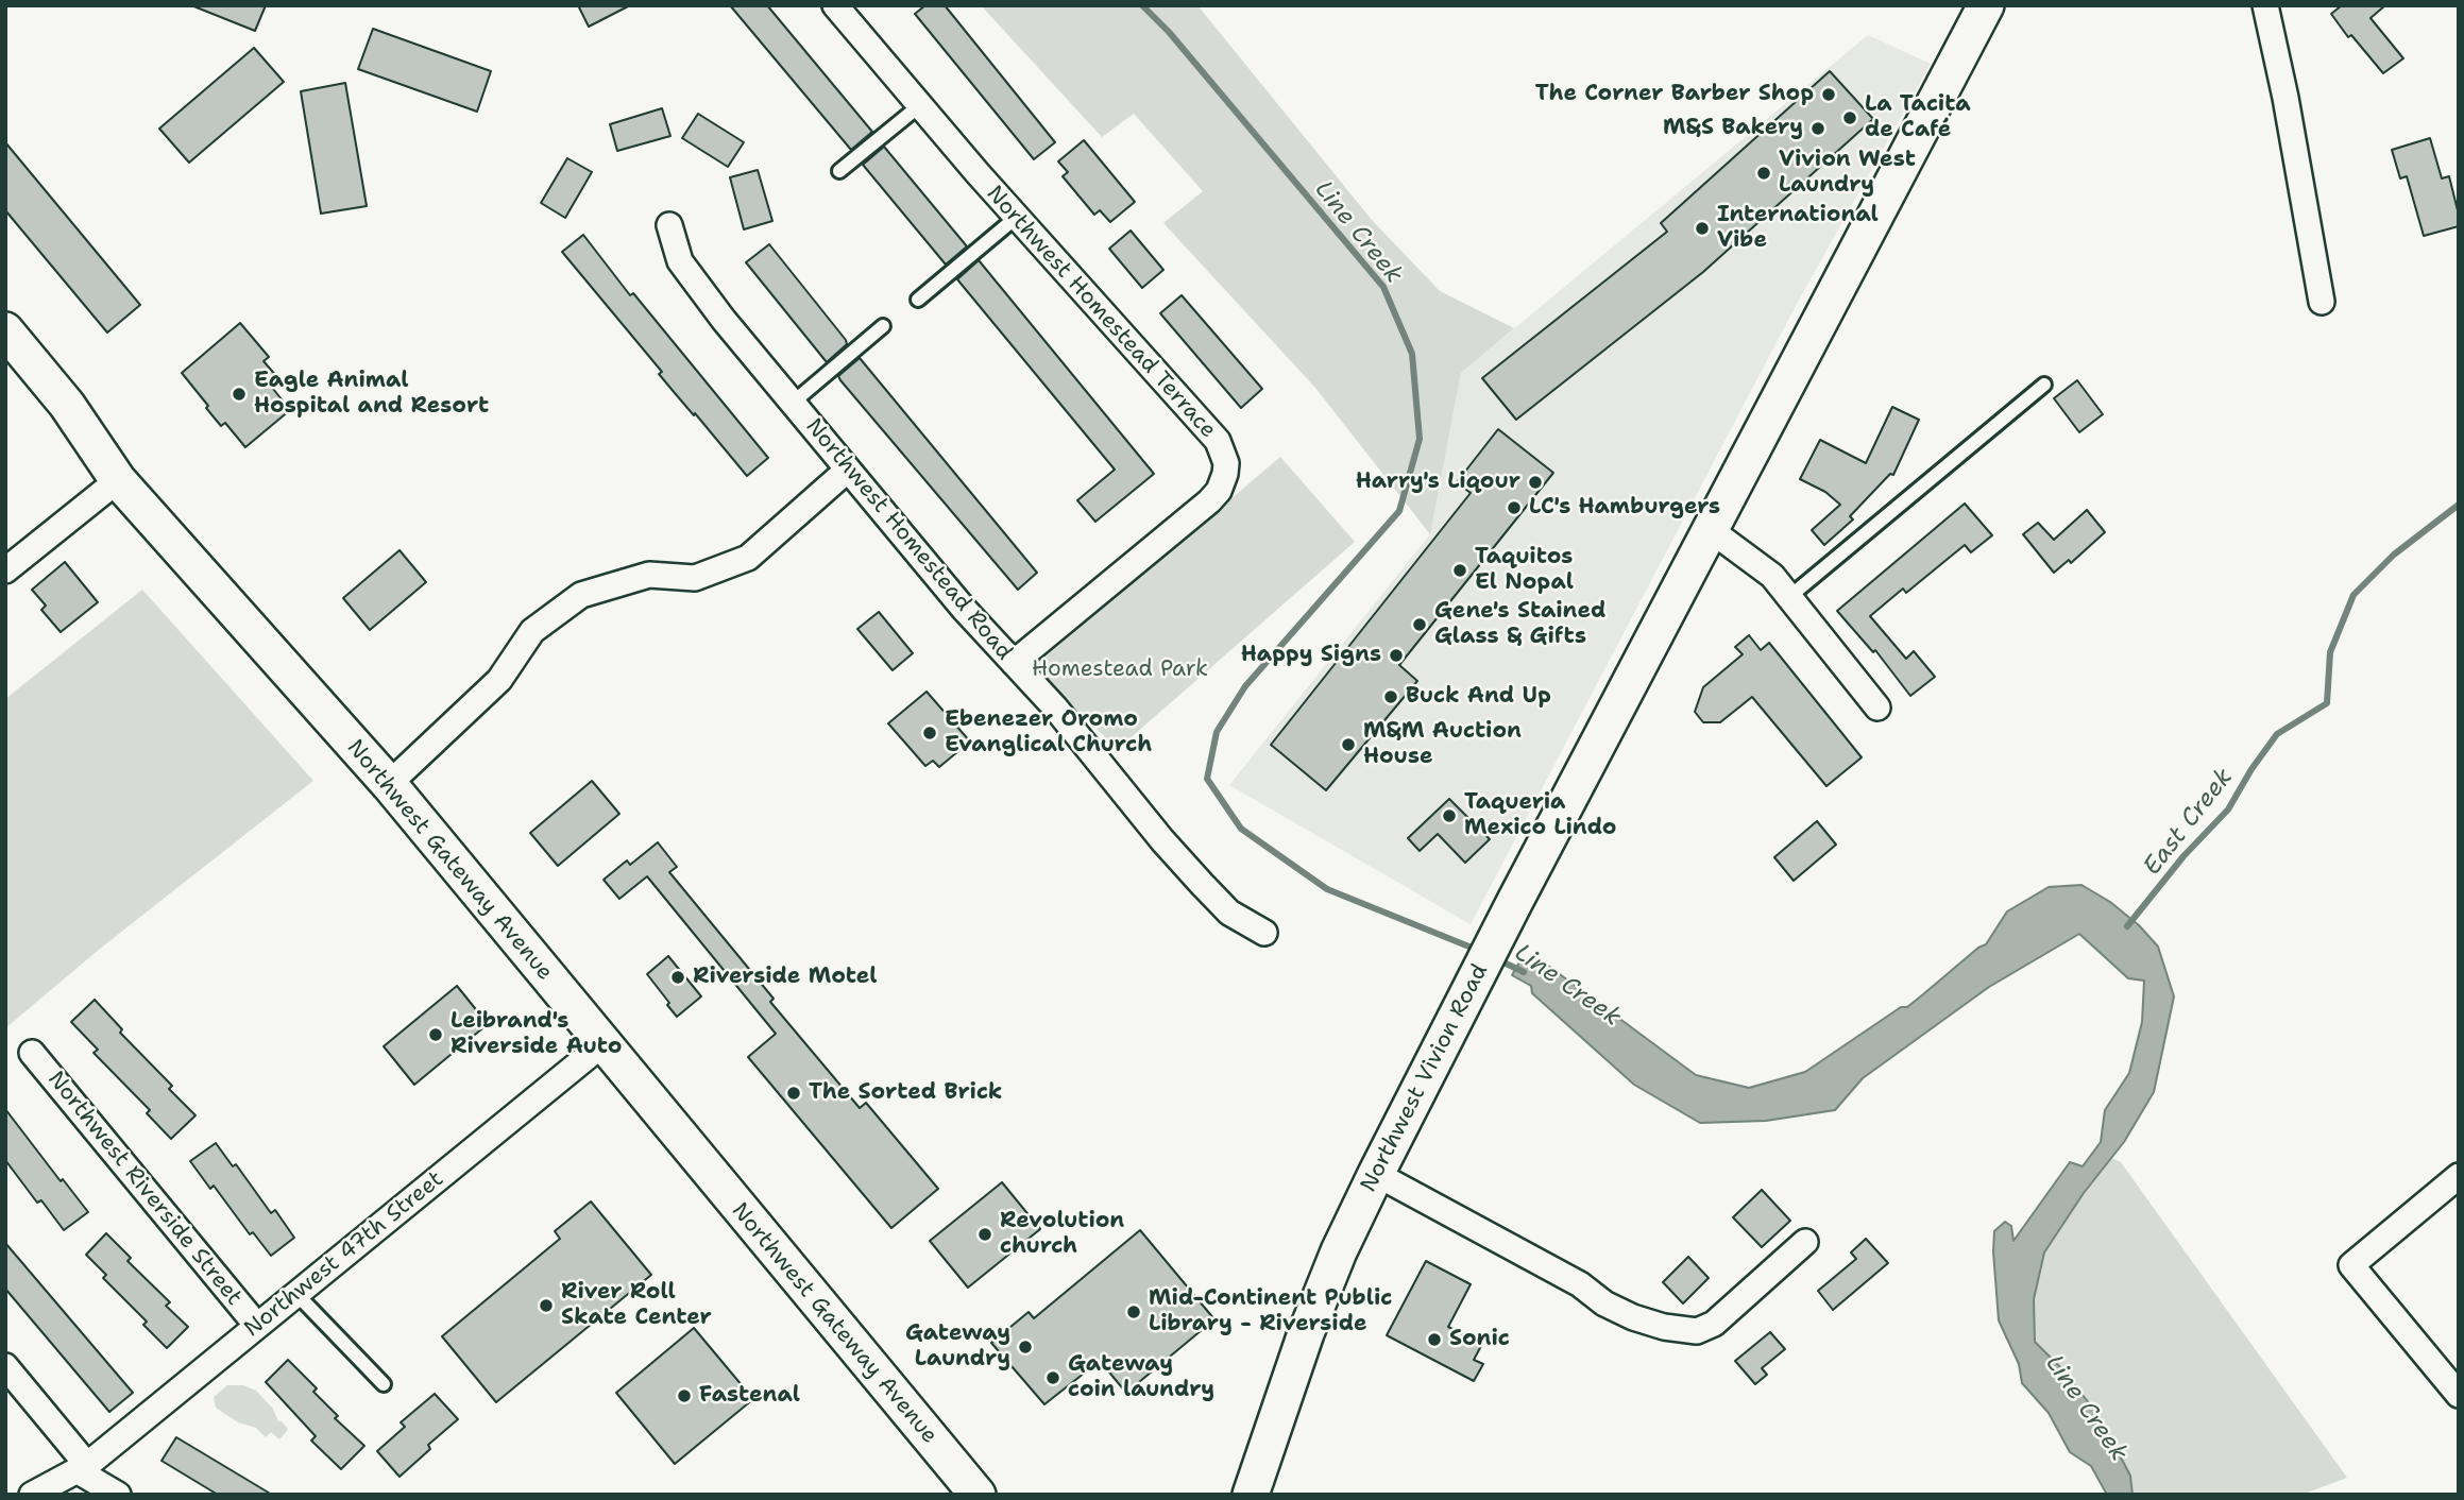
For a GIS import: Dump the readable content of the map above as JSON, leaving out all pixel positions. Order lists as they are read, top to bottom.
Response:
{
  "streets": {
    "main road": ["Northwest Gateway Avenue", "Northwest Vivion Road"],
    "street": [
      "Northwest Homestead Terrace",
      "Northwest Homestead Road",
      "Northwest Riverside Street",
      "Northwest 47th Street"
    ]
  },
  "crossings": [
    ["Northwest Homestead Terrace", "Northwest Homestead Road"],
    ["Northwest Gateway Avenue", "Northwest 47th Street"],
    ["Northwest Riverside Street", "Northwest 47th Street"]
  ],
  "water": ["Line Creek", "East Creek"],
  "parks": ["Homestead Park"],
  "places": [
    "The Corner Barber Shop",
    "La Tacita de Café",
    "M&S Bakery",
    "Vivion West Laundry",
    "International Vibe",
    "Eagle Animal Hospital and Resort",
    "Harry's Liqour",
    "LC's Hamburgers",
    "Taquitos El Nopal",
    "Gene's Stained Glass & Gifts",
    "Happy Signs",
    "Buck And Up",
    "Ebenezer Oromo Evanglical Church",
    "M&M Auction House",
    "Taqueria Mexico Lindo",
    "Riverside Motel",
    "Leibrand's Riverside Auto",
    "The Sorted Brick",
    "Revolution church",
    "River Roll Skate Center",
    "Mid-Continent Public Library - Riverside",
    "Sonic",
    "Gateway Laundry",
    "Gateway coin laundry",
    "Fastenal"
  ]
}
